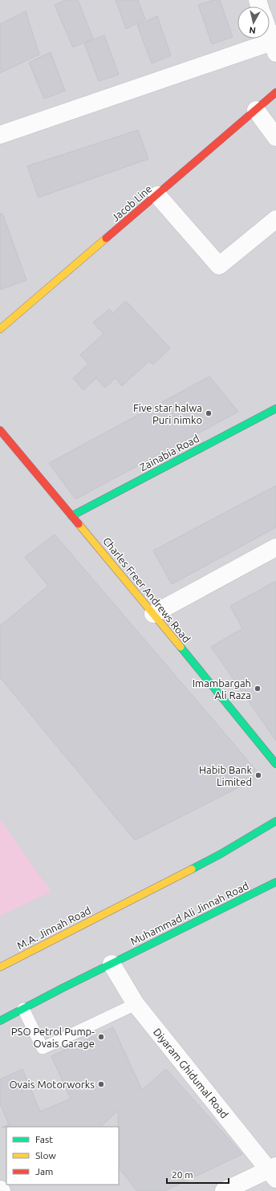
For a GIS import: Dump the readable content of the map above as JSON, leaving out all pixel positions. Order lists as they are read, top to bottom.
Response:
{
  "streets": {
    "main road": [
      "Jacob Line",
      "Zainabia Road",
      "Charles Freer Andrews Road",
      "Muhammad Ali Jinnah Road",
      "M.A. Jinnah Road"
    ],
    "street": ["Diyaram Ghidumal Road"]
  },
  "crossings": [
    ["Zainabia Road", "Charles Freer Andrews Road"],
    ["Muhammad Ali Jinnah Road", "Diyaram Ghidumal Road"]
  ],
  "places": [
    "Five star halwa Puri nimko",
    "Imambargah Ali Raza",
    "Habib Bank Limited",
    "PSO Petrol Pump- Ovais Garage",
    "Ovais Motorworks"
  ],
  "legend": ["Fast", "Slow", "Jam"],
  "scale_bar": "20 m",
  "north": "bottom"
}
